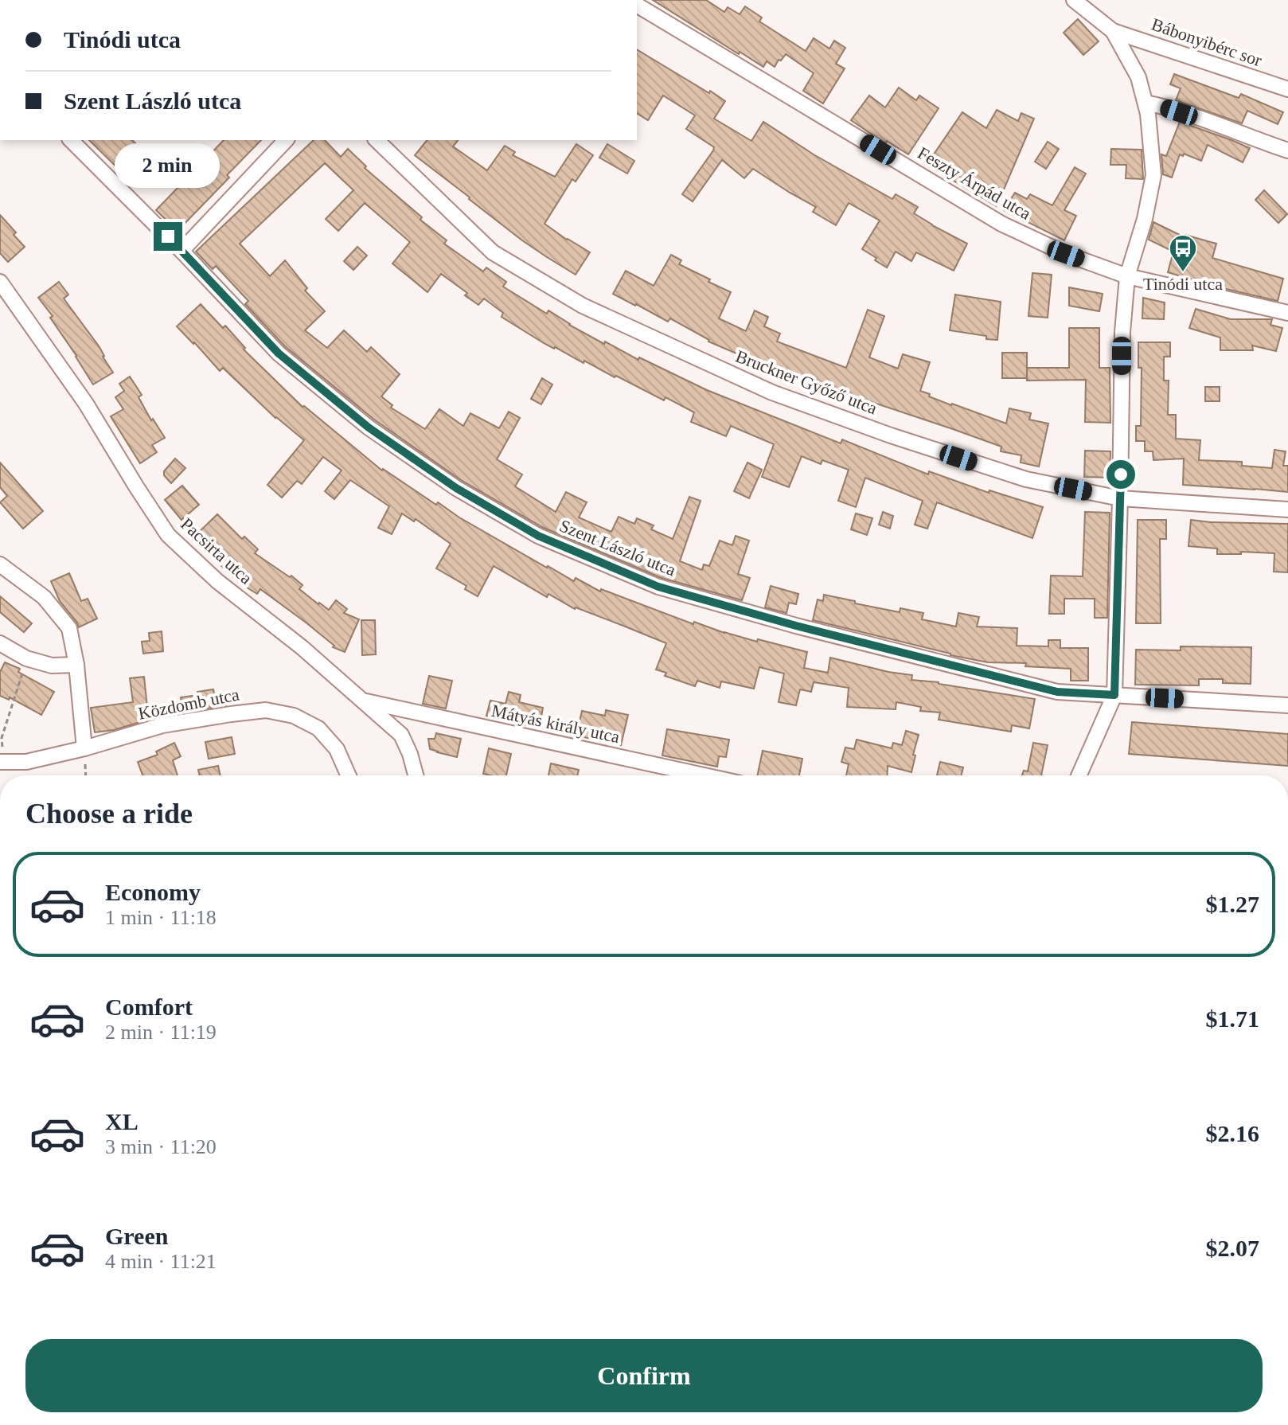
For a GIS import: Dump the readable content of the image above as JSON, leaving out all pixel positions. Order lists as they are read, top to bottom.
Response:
{
  "streets": {
    "street": [
      "Bábonyibérc sor",
      "Feszty Árpád utca",
      "Bruckner Győző utca",
      "Szent László utca",
      "Pacsirta utca",
      "Közdomb utca",
      "Mátyás király utca"
    ]
  },
  "crossings": [
    ["Pacsirta utca", "Mátyás király utca"]
  ],
  "places": {
    "bus stop": ["Tinódi utca"]
  },
  "page": {
    "banner": ["Tinódi utca", "Szent László utca"],
    "bubble": "2 min",
    "heading": "Choose a ride",
    "list": [
      {
        "name": "Economy",
        "note": "1 min · 11:18",
        "value": "$1.27"
      },
      {
        "name": "Comfort",
        "note": "2 min · 11:19",
        "value": "$1.71"
      },
      {
        "name": "XL",
        "note": "3 min · 11:20",
        "value": "$2.16"
      },
      {
        "name": "Green",
        "note": "4 min · 11:21",
        "value": "$2.07"
      }
    ],
    "buttons": "Confirm"
  }
}
